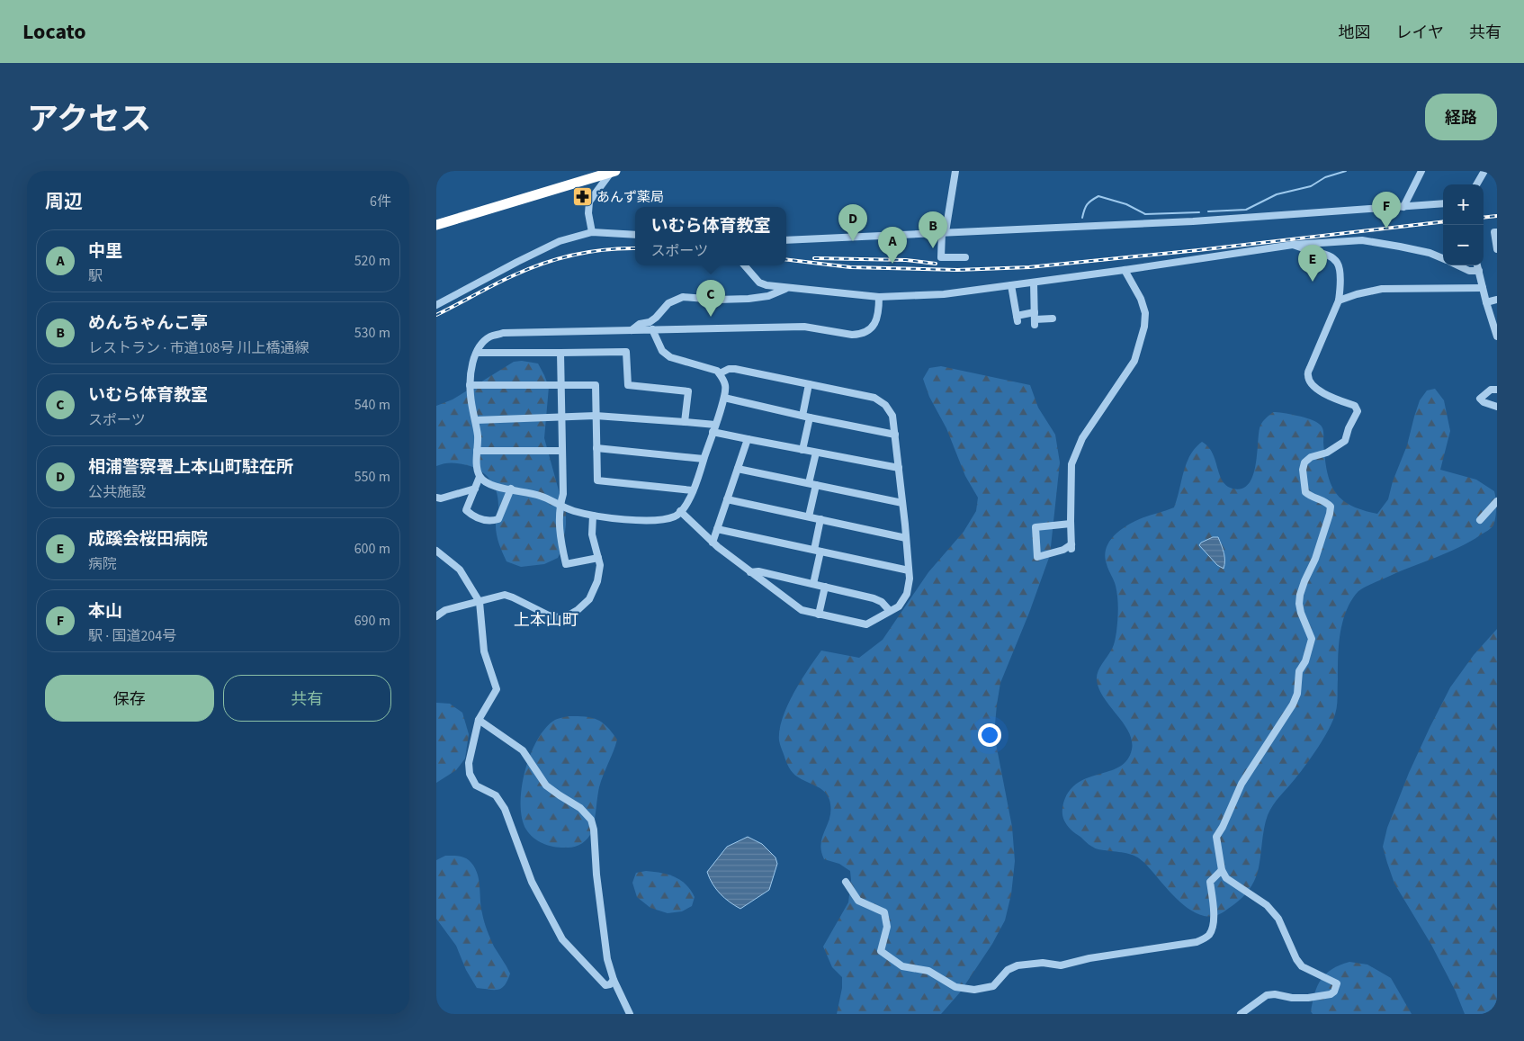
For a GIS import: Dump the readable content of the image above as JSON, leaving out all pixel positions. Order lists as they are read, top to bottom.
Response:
{
  "districts": ["上本山町"],
  "places": {
    "pharmacy": ["あんず薬局"]
  },
  "page": {
    "header": "Locato",
    "nav": ["地図", "レイヤ", "共有"],
    "title": "アクセス",
    "buttons": [
      "経路",
      ["保存", "共有"]
    ],
    "heading": ["周辺", "6件"],
    "map_buttons": ["+", "−"],
    "pins": [
      "F",
      "D",
      "B",
      "A",
      "E",
      "C"
    ],
    "popup": ["いむら体育教室", "スポーツ"],
    "list": [
      {
        "mark": "A",
        "name": "中里",
        "note": "駅",
        "value": "520 m"
      },
      {
        "mark": "B",
        "name": "めんちゃんこ亭",
        "note": "レストラン · 市道108号 川上橋通線",
        "value": "530 m"
      },
      {
        "mark": "C",
        "name": "いむら体育教室",
        "note": "スポーツ",
        "value": "540 m"
      },
      {
        "mark": "D",
        "name": "相浦警察署上本山町駐在所",
        "note": "公共施設",
        "value": "550 m"
      },
      {
        "mark": "E",
        "name": "成蹊会桜田病院",
        "note": "病院",
        "value": "600 m"
      },
      {
        "mark": "F",
        "name": "本山",
        "note": "駅 · 国道204号",
        "value": "690 m"
      }
    ]
  }
}
